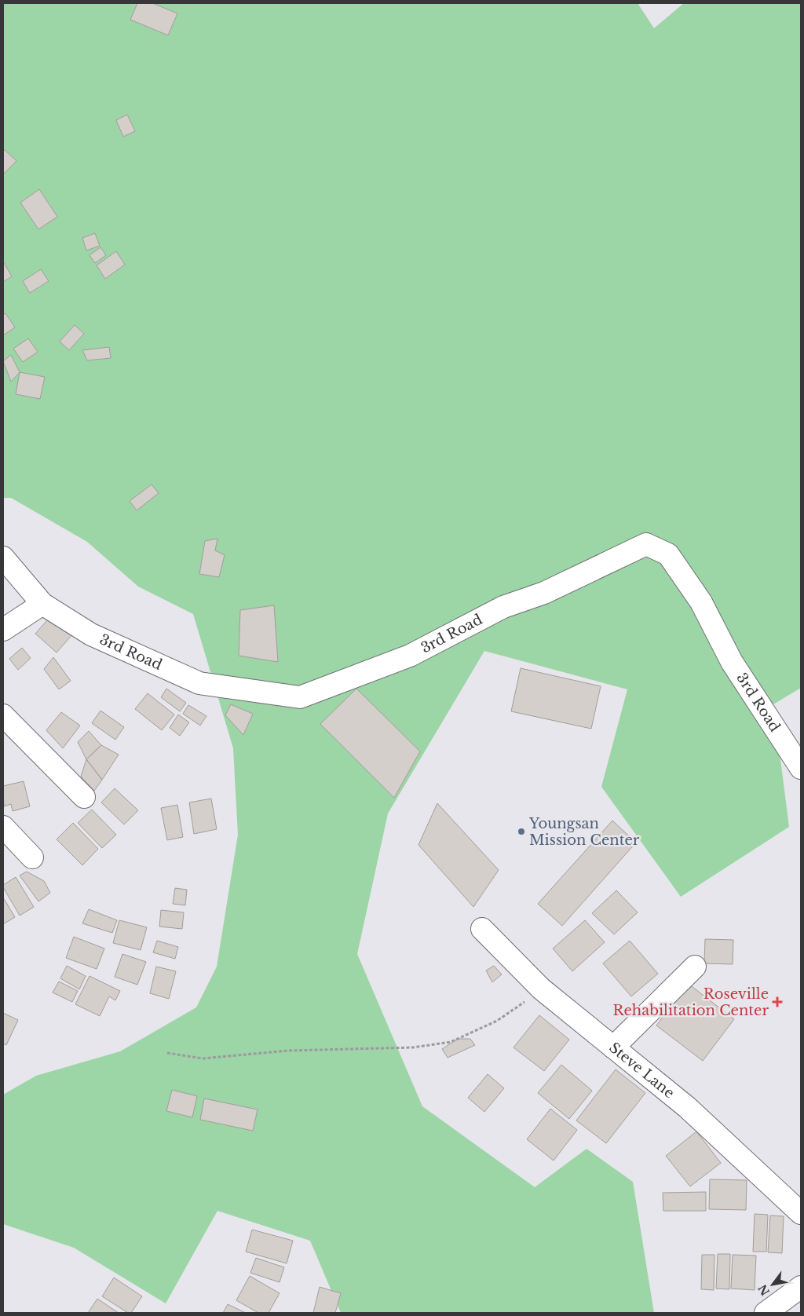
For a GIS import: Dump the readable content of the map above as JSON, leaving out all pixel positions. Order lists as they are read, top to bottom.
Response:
{
  "streets": {
    "street": ["3rd Road", "Steve Lane"]
  },
  "places": {
    "other": ["Youngsan Mission Center"],
    "health": ["Roseville Rehabilitation Center"]
  },
  "north": "bottom left"
}
